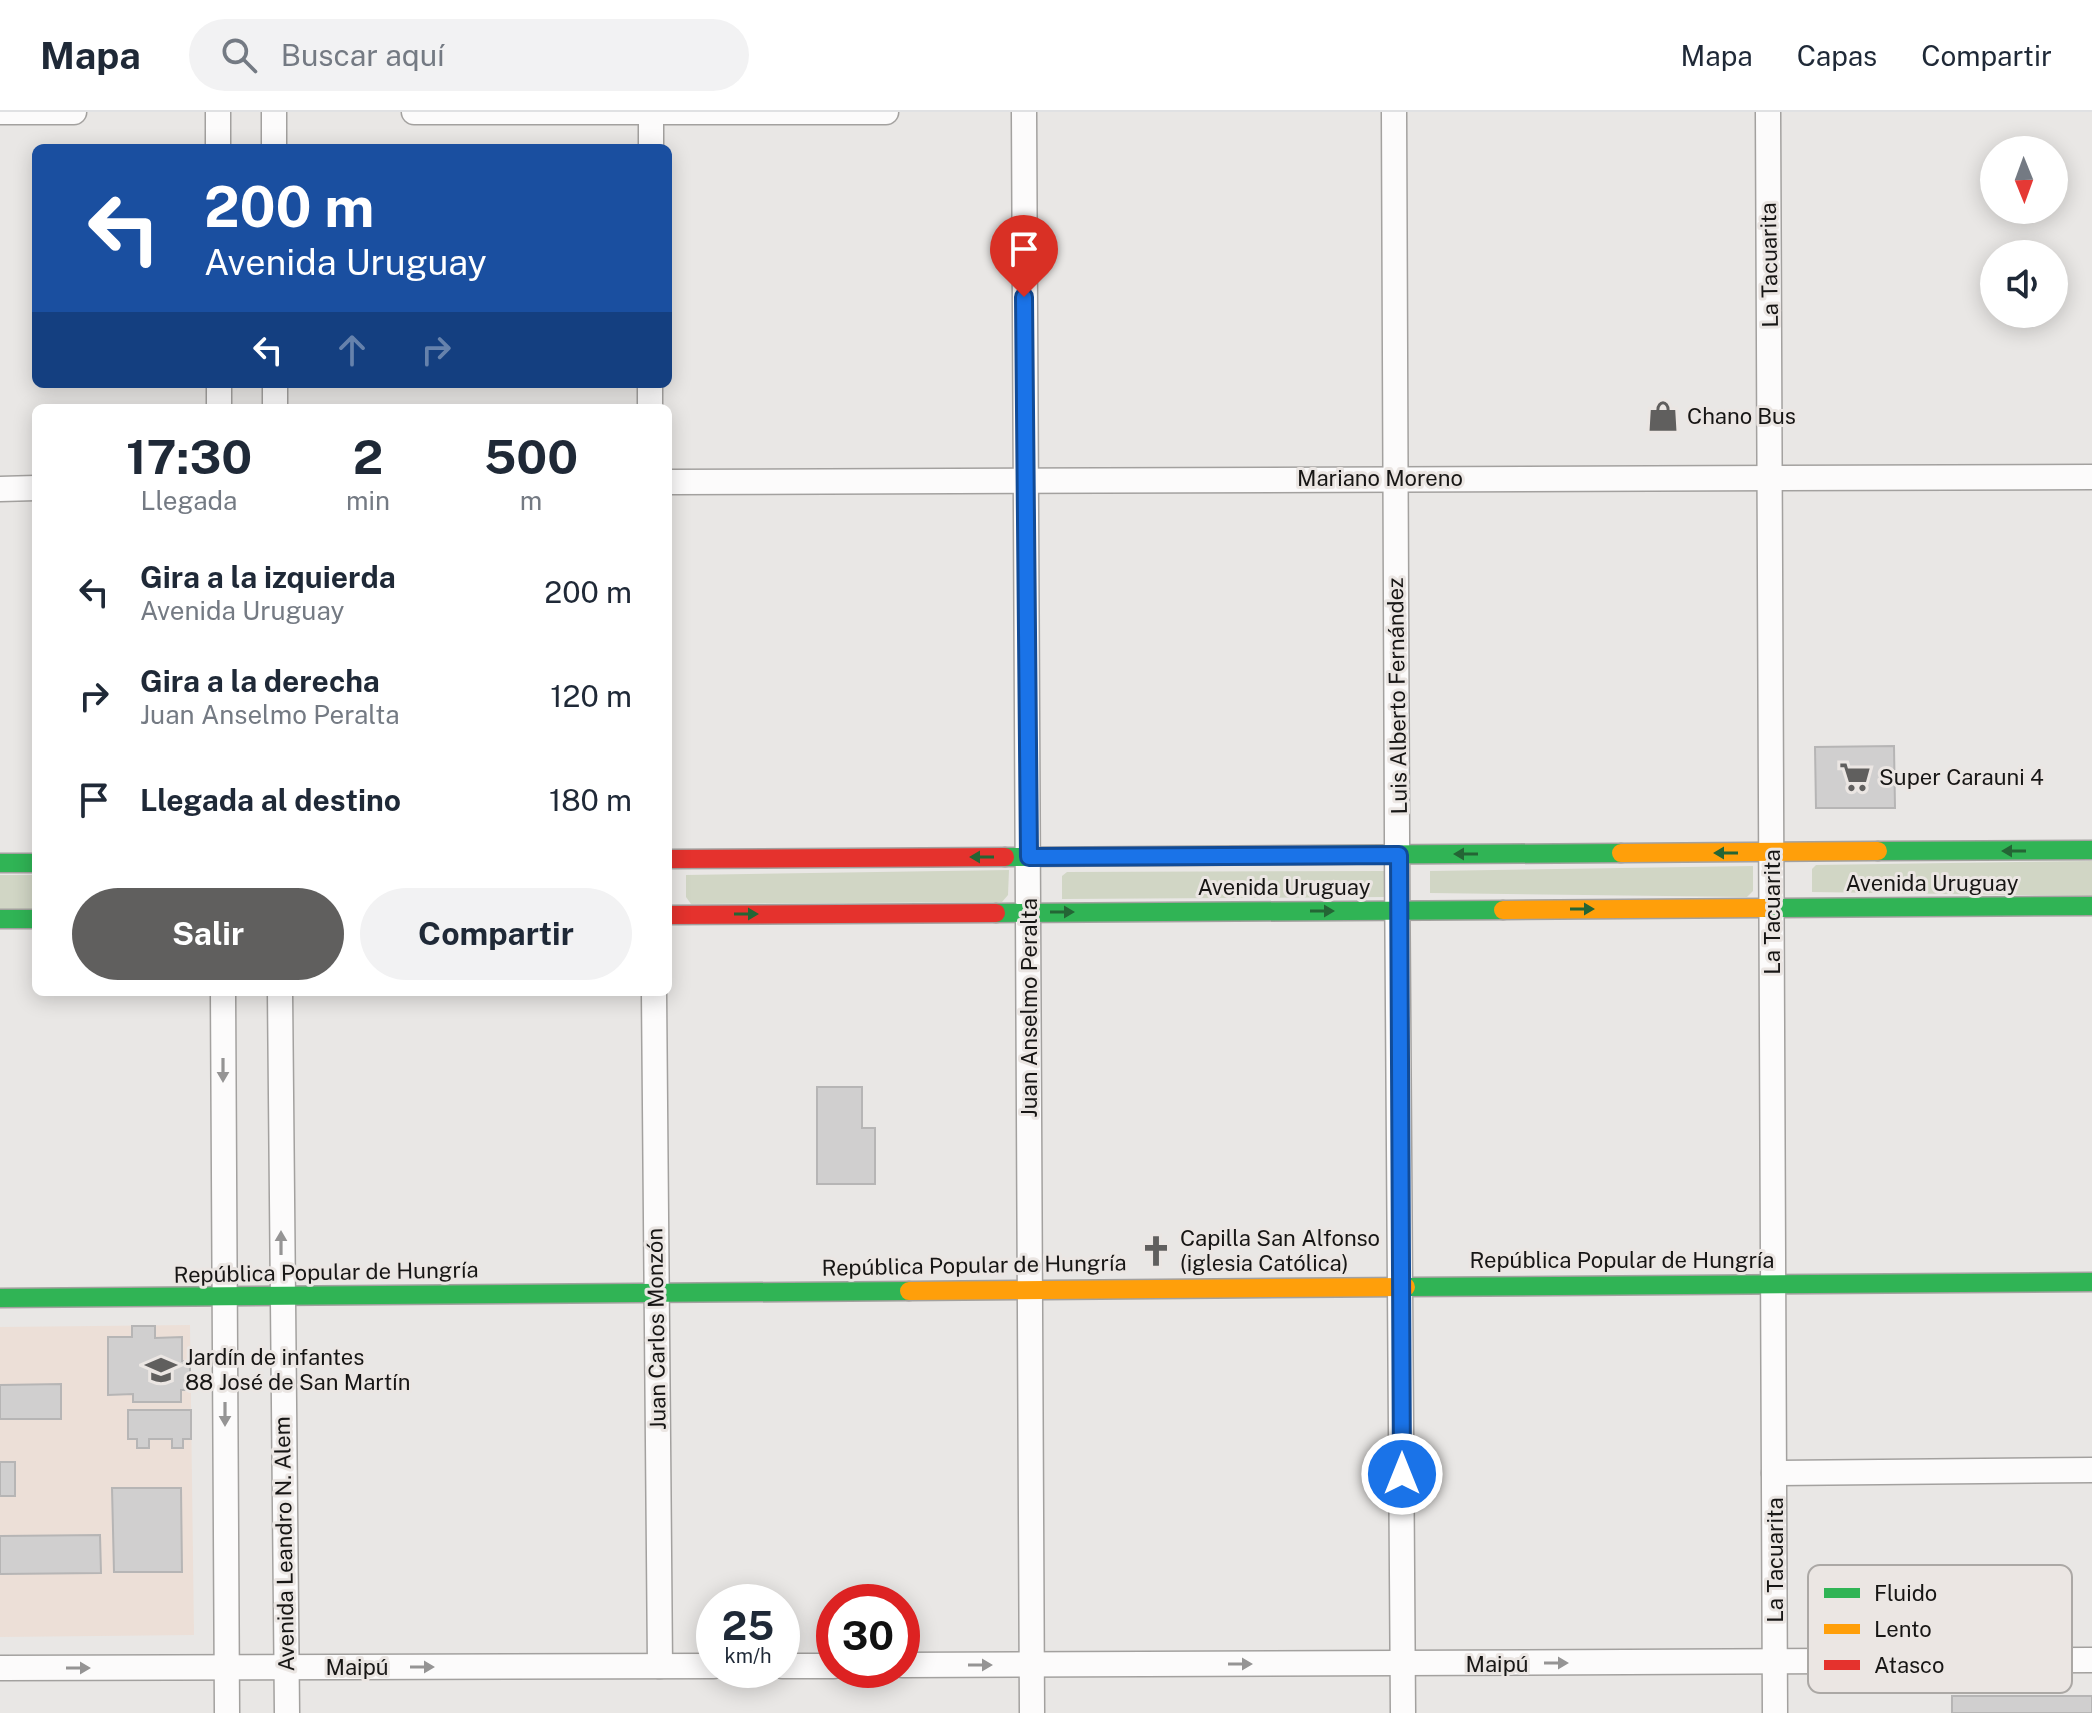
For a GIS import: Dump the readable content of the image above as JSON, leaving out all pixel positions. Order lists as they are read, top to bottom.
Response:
{
  "streets": {
    "street": [
      "La Tacuarita",
      "Mariano Moreno",
      "Luis Alberto Fernández",
      "Avenida Uruguay",
      "Juan Anselmo Peralta",
      "República Popular de Hungría",
      "Juan Carlos Monzón",
      "Avenida Leandro N. Alem",
      "Maipú"
    ]
  },
  "crossings": [
    ["La Tacuarita", "Mariano Moreno"],
    ["La Tacuarita", "Avenida Uruguay"],
    ["La Tacuarita", "República Popular de Hungría"],
    ["La Tacuarita", "Maipú"],
    ["Mariano Moreno", "Luis Alberto Fernández"],
    ["Mariano Moreno", "Juan Anselmo Peralta"],
    ["Luis Alberto Fernández", "Avenida Uruguay"],
    ["Luis Alberto Fernández", "República Popular de Hungría"],
    ["Luis Alberto Fernández", "Maipú"],
    ["Avenida Uruguay", "Juan Anselmo Peralta"],
    ["Juan Anselmo Peralta", "República Popular de Hungría"],
    ["Juan Anselmo Peralta", "Maipú"],
    ["República Popular de Hungría", "Juan Carlos Monzón"],
    ["República Popular de Hungría", "Avenida Leandro N. Alem"],
    ["Juan Carlos Monzón", "Maipú"],
    ["Avenida Leandro N. Alem", "Maipú"]
  ],
  "one_way": ["Maipú"],
  "places": {
    "shop": ["Chano Bus"],
    "supermarket": ["Super Carauni 4"],
    "church": ["Capilla San Alfonso (iglesia Católica)"],
    "school or university": ["Jardín de infantes 88 José de San Martín"]
  },
  "legend": ["Fluido", "Lento", "Atasco"],
  "north": "bottom",
  "page": {
    "header": "Mapa",
    "search": "Buscar aquí",
    "nav": ["Mapa", "Capas", "Compartir"],
    "turn": ["200 m", "Avenida Uruguay"],
    "eta": [
      "17:30",
      "Llegada",
      "2",
      "min",
      "500",
      "m"
    ],
    "list": [
      {
        "name": "Gira a la izquierda",
        "note": "Avenida Uruguay",
        "value": "200 m"
      },
      {
        "name": "Gira a la derecha",
        "note": "Juan Anselmo Peralta",
        "value": "120 m"
      },
      {
        "name": "Llegada al destino",
        "value": "180 m"
      }
    ],
    "buttons": ["Salir", "Compartir"],
    "speed": "25 km/h",
    "limit": "30"
  }
}
